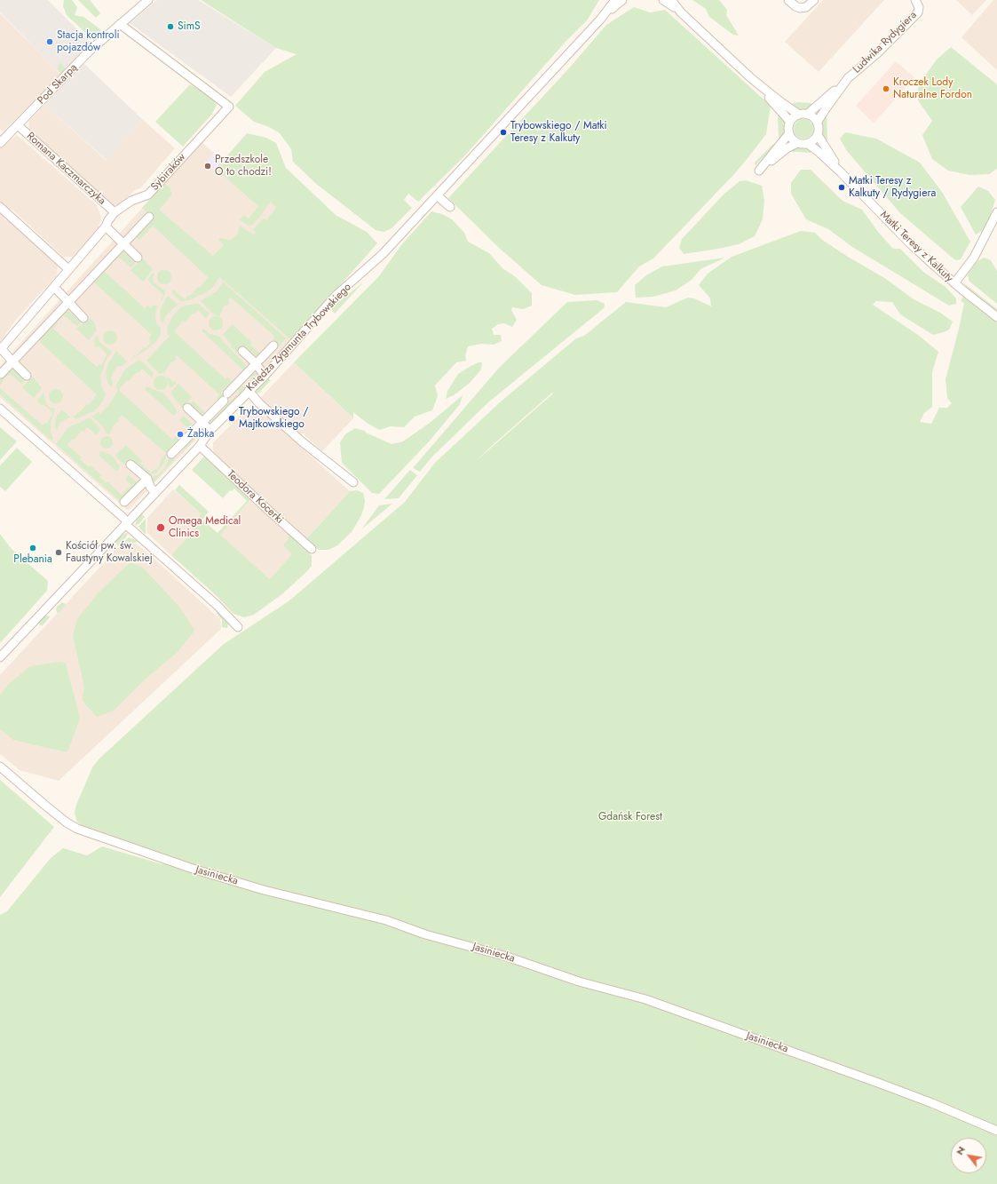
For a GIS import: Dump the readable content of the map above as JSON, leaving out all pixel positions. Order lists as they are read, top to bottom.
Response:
{
  "streets": {
    "street": [
      "Ludwika Rydygiera",
      "Pod Skarpą",
      "Romana Kaczmarczyka",
      "Sybiraków",
      "Matki Teresy z Kalkuty",
      "Księdza Zygmunta Trybowskiego",
      "Teodora Kocerki",
      "Jasiniecka"
    ]
  },
  "crossings": [
    ["Ludwika Rydygiera", "Matki Teresy z Kalkuty"],
    ["Pod Skarpą", "Romana Kaczmarczyka"],
    ["Pod Skarpą", "Sybiraków"],
    ["Romana Kaczmarczyka", "Sybiraków"],
    ["Księdza Zygmunta Trybowskiego", "Teodora Kocerki"]
  ],
  "parks": ["Gdańsk Forest"],
  "places": [
    "SimS",
    "Stacja kontroli pojazdów",
    "Kroczek Lody Naturalne Fordon",
    "Trybowskiego / Matki Teresy z Kalkuty",
    "Przedszkole O to chodzi!",
    "Matki Teresy z Kalkuty / Rydygiera",
    "Trybowskiego / Majtkowskiego",
    "Żabka",
    "Omega Medical Clinics",
    "Plebania",
    "Kościół pw. św. Faustyny Kowalskiej"
  ],
  "north": "top left"
}
